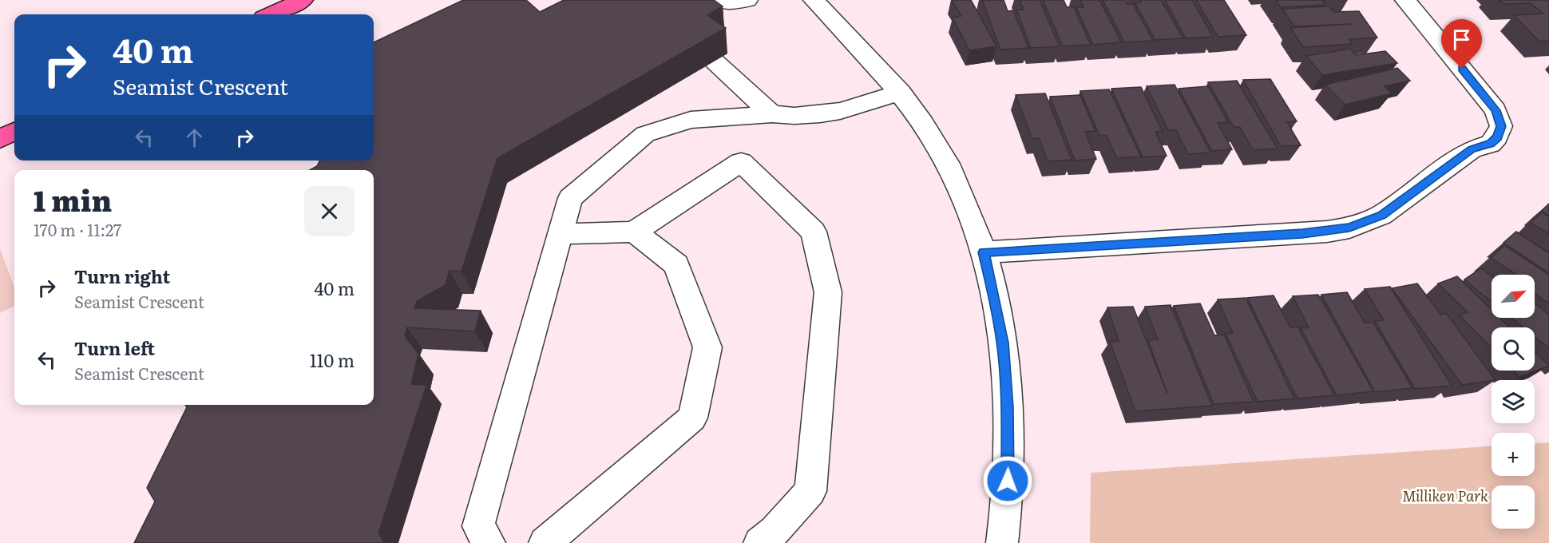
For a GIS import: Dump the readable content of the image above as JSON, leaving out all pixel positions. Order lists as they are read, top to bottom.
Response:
{
  "parks": ["Milliken Park"],
  "north": "top right",
  "page": {
    "turn": ["40 m", "Seamist Crescent"],
    "heading": ["1 min", "170 m · 11:27"],
    "list": [
      {
        "name": "Turn right",
        "note": "Seamist Crescent",
        "value": "40 m"
      },
      {
        "name": "Turn left",
        "note": "Seamist Crescent",
        "value": "110 m"
      }
    ],
    "map_buttons": ["+", "−"]
  }
}
